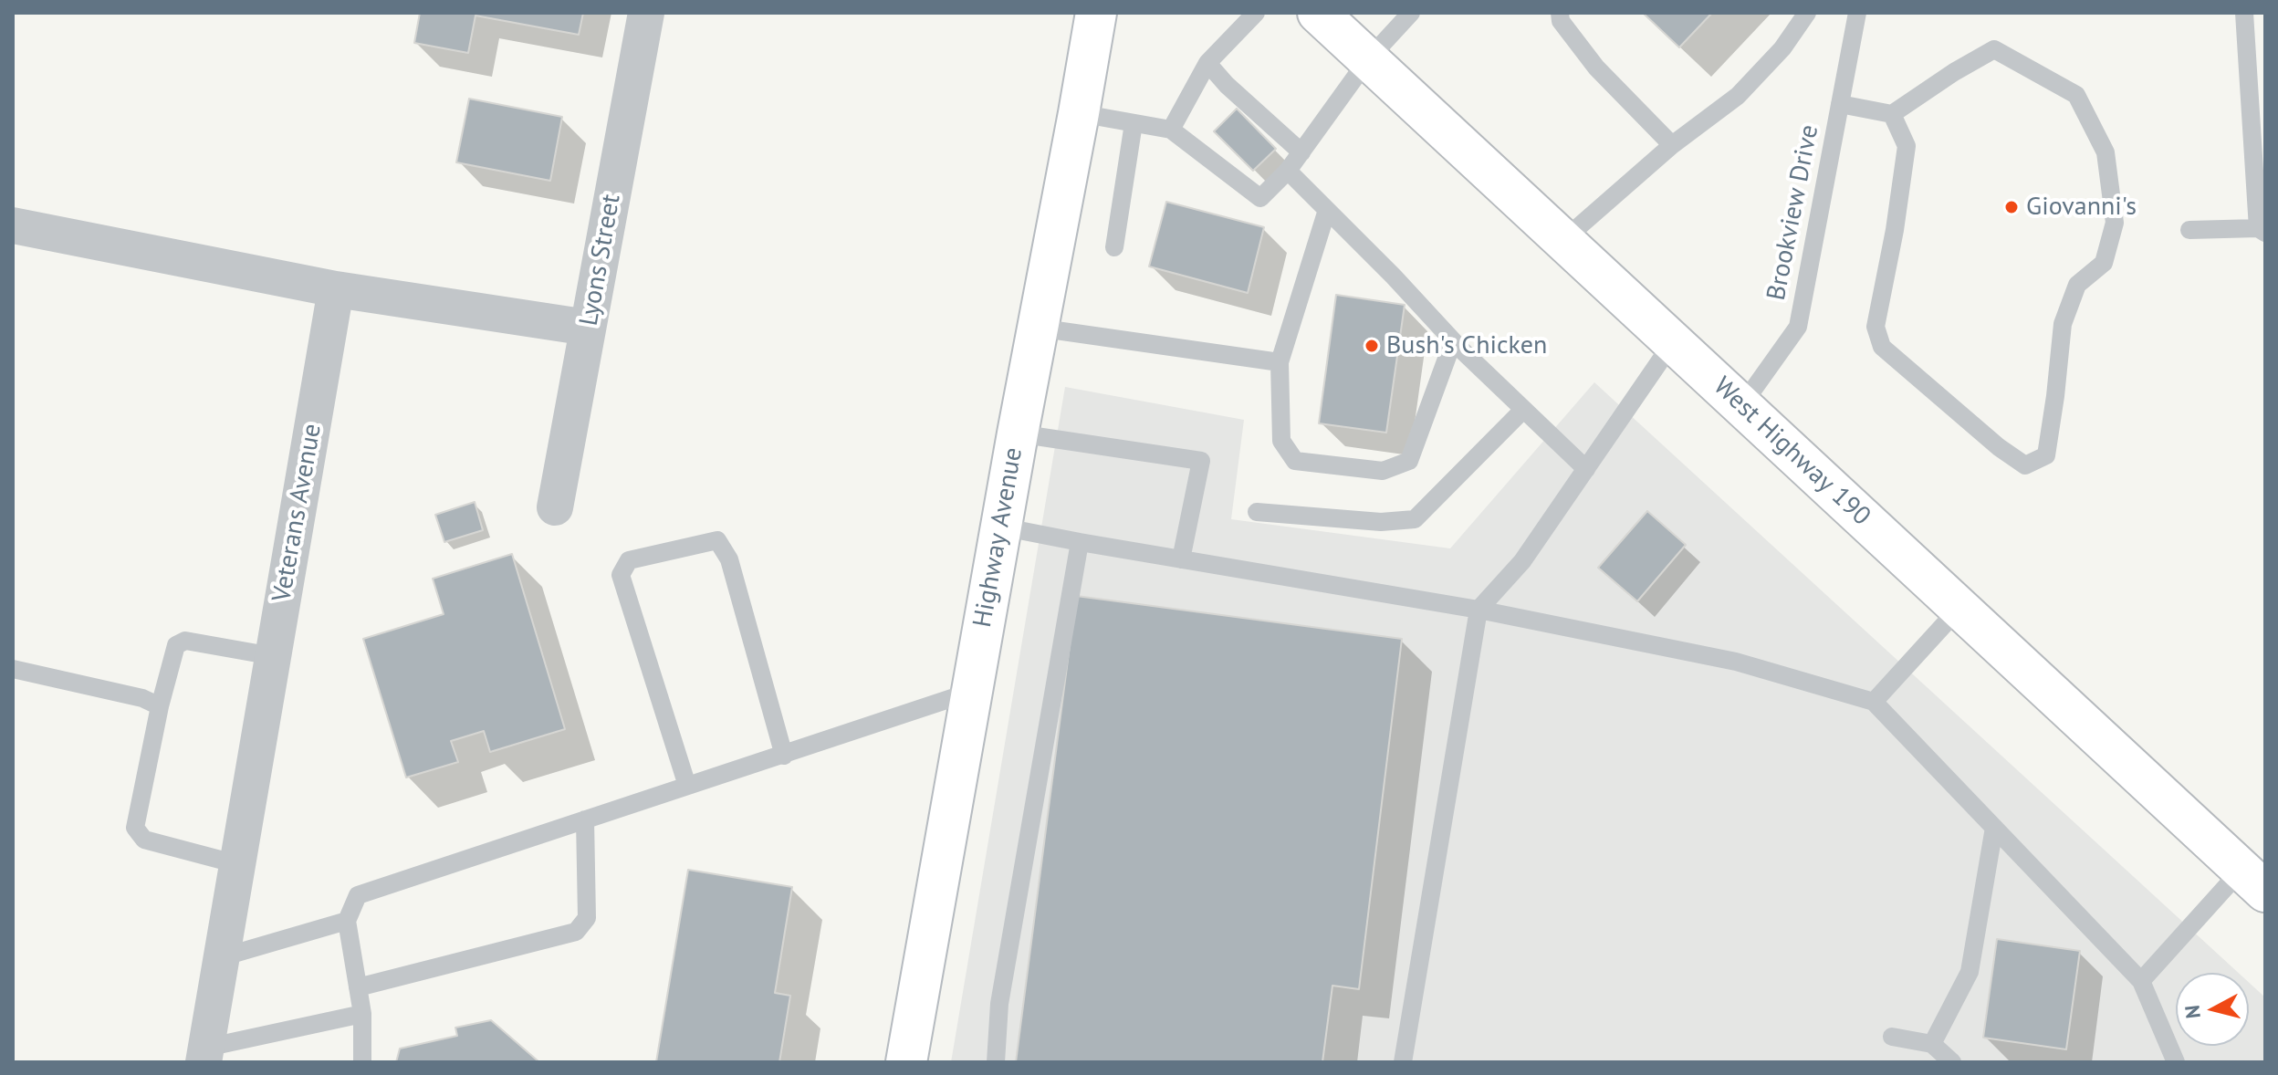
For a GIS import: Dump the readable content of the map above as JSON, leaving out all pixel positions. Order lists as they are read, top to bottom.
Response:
{
  "streets": {
    "main road": ["West Highway 190", "Highway Avenue"],
    "street": ["Lyons Street", "Veterans Avenue"],
    "lane": ["Brookview Drive"]
  },
  "crossings": [
    ["Brookview Drive", "West Highway 190"]
  ],
  "places": ["Giovanni's", "Bush's Chicken"],
  "north": "left"
}
